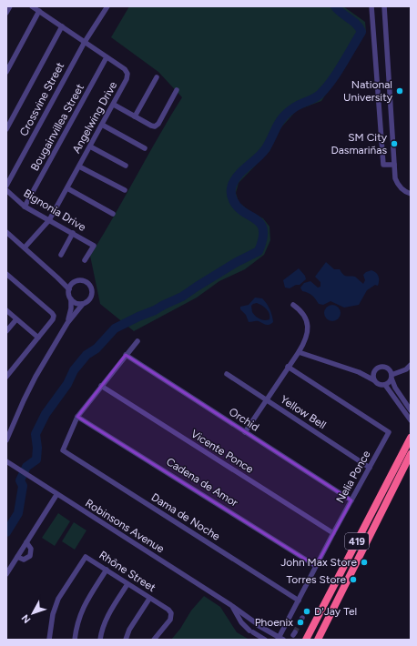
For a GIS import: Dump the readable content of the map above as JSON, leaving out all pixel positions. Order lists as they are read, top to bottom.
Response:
{
  "streets": {
    "highway": ["419"],
    "street": [
      "Crossvine Street",
      "Angelwing Drive",
      "Bougainvillea Street",
      "Bignonia Drive",
      "Yellow Bell",
      "Orchid",
      "Vicente Ponce",
      "Nelia Ponce",
      "Cadena de Amor",
      "Dama de Noche",
      "Robinsons Avenue",
      "Rhône Street"
    ]
  },
  "crossings": [
    ["Crossvine Street", "Angelwing Drive"],
    ["Angelwing Drive", "Bougainvillea Street"],
    ["Angelwing Drive", "Bignonia Drive"],
    ["Bougainvillea Street", "Bignonia Drive"],
    ["Yellow Bell", "Nelia Ponce"],
    ["Orchid", "Nelia Ponce"],
    ["Vicente Ponce", "Nelia Ponce"],
    ["Nelia Ponce", "Cadena de Amor"],
    ["Nelia Ponce", "Dama de Noche"],
    ["Nelia Ponce", "Robinsons Avenue"],
    ["Cadena de Amor", "Dama de Noche"]
  ],
  "places": [
    "National University",
    "SM City Dasmariñas",
    "John Max Store",
    "Torres Store",
    "D'Jay Tel",
    "Phoenix"
  ],
  "north": "bottom left"
}
